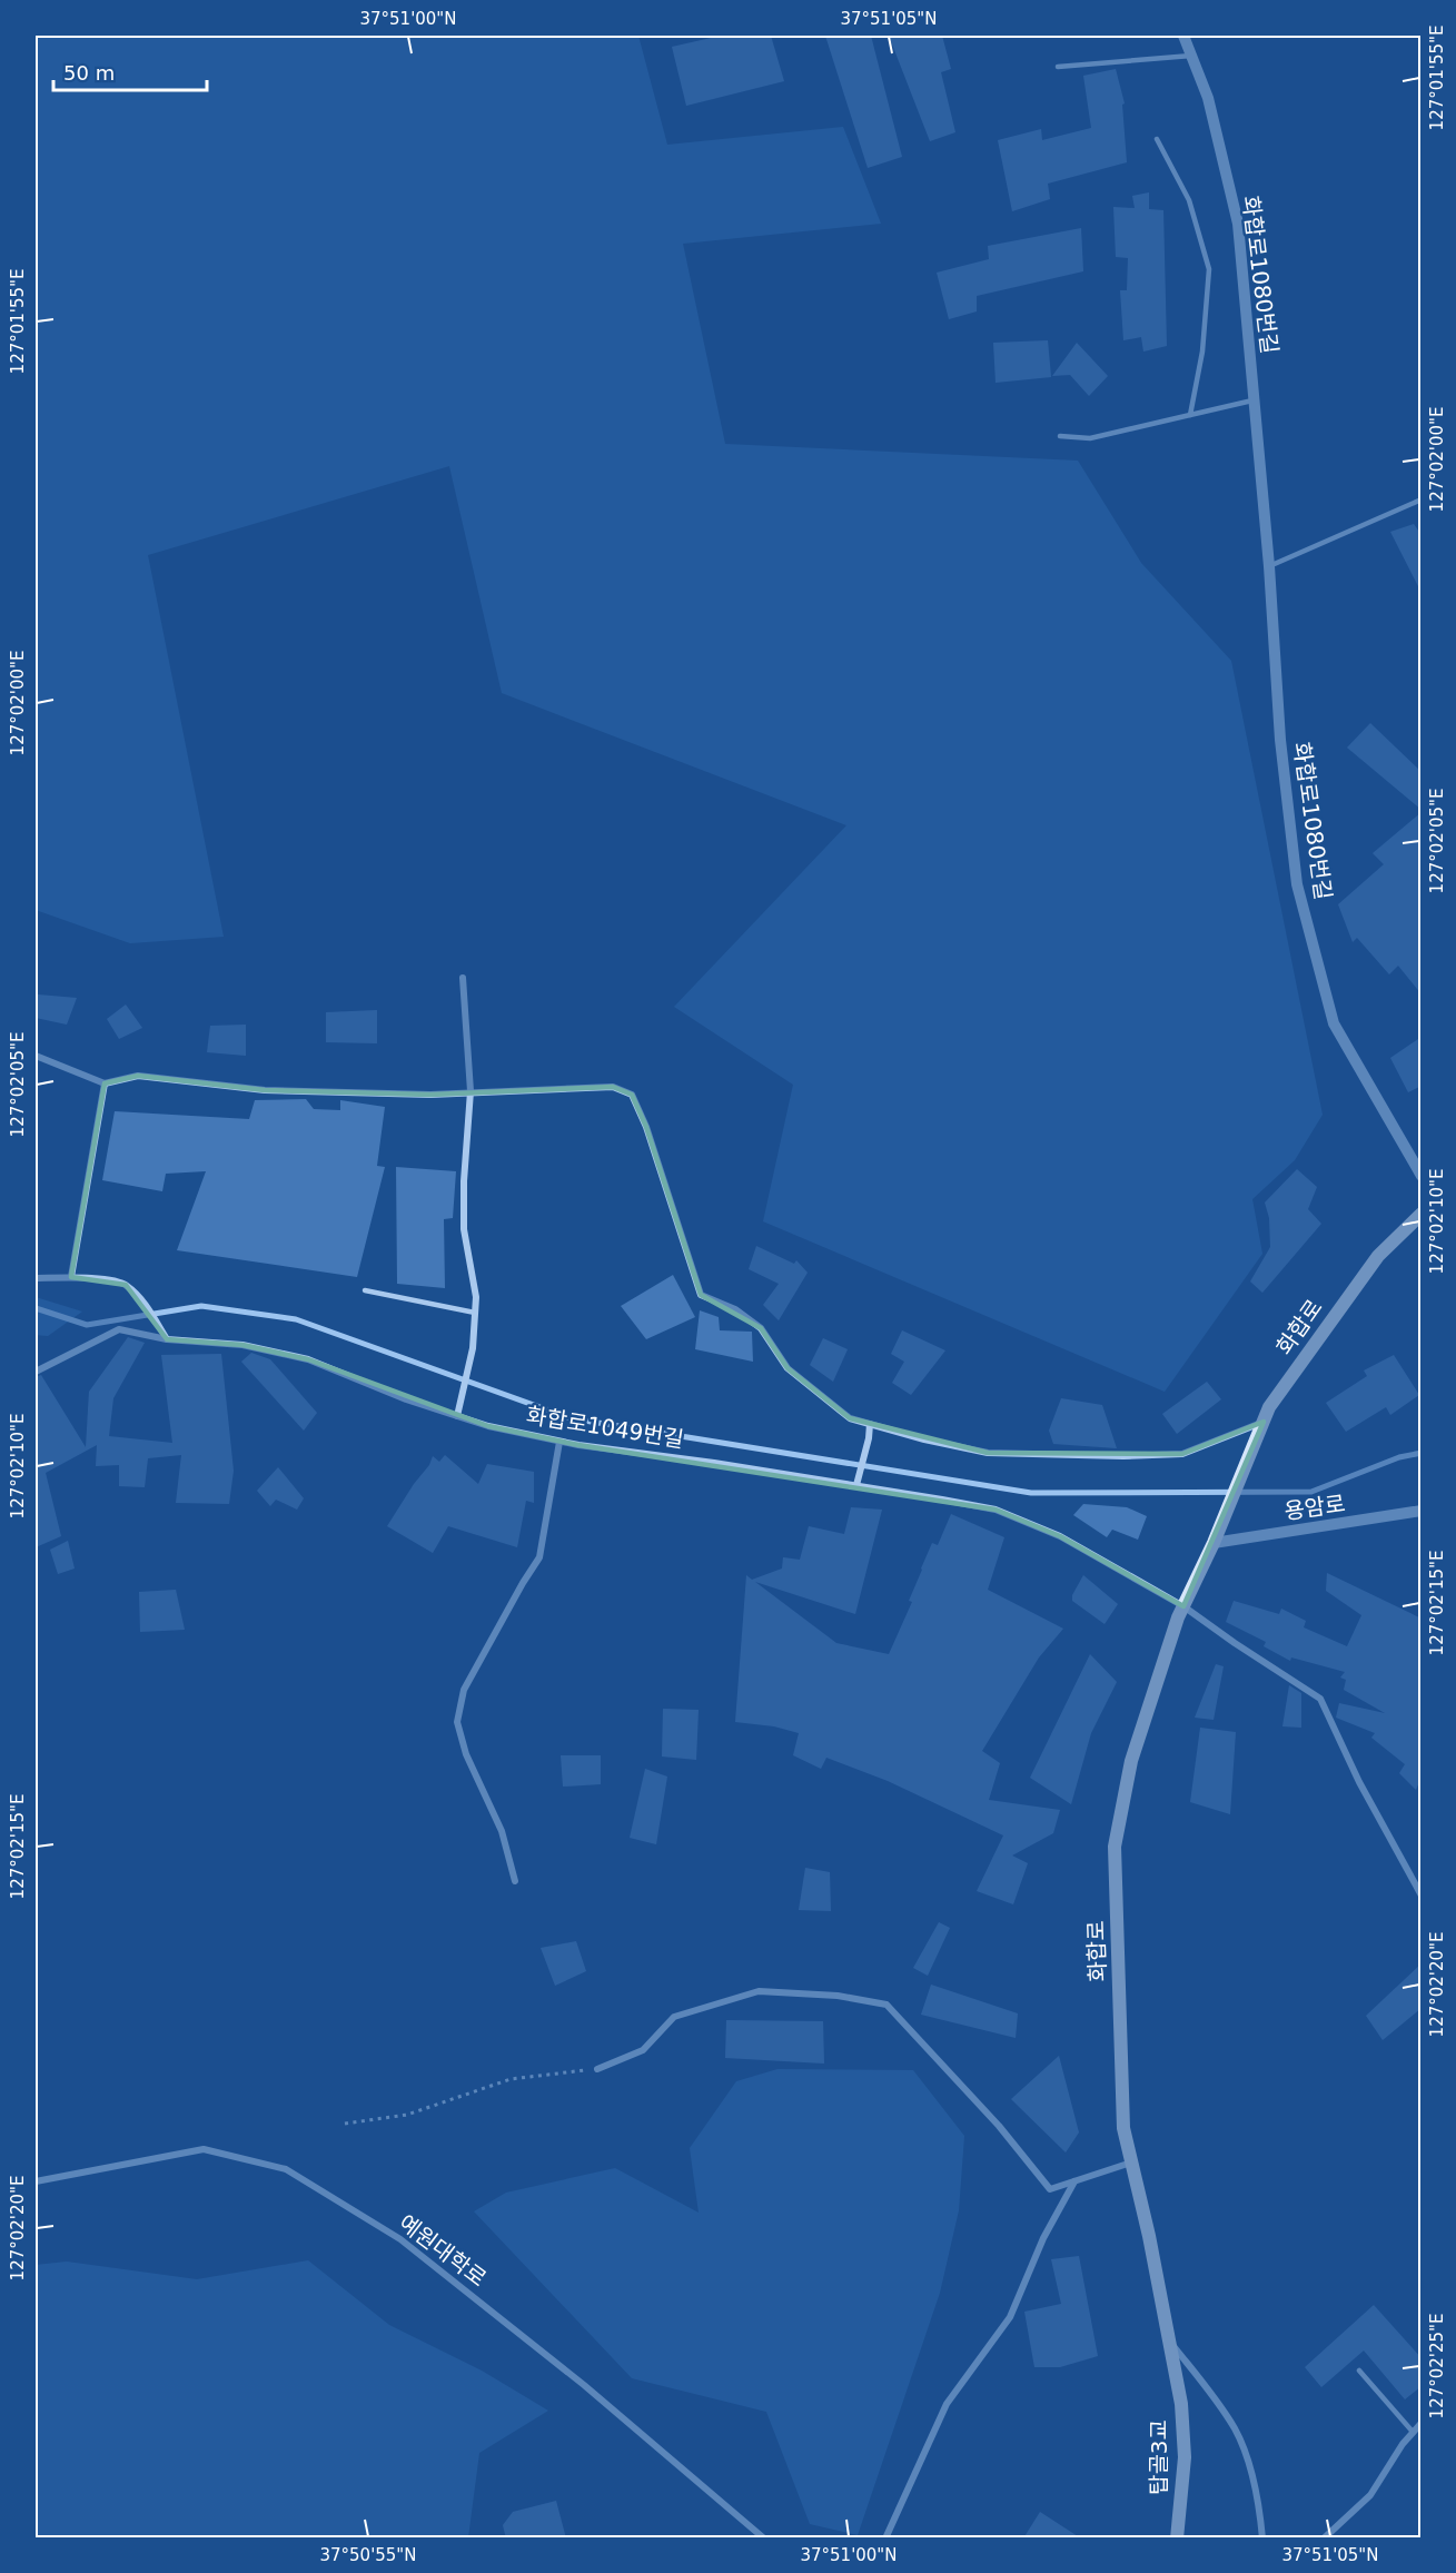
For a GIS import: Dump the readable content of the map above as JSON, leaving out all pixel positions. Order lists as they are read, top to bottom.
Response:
{
  "streets": {
    "main road": ["화합로", "탑골3교"],
    "street": [
      "화합로1080번길",
      "화합로1049번길",
      "용암로",
      "예원대학로"
    ]
  },
  "crossings": [
    ["화합로", "화합로1049번길"],
    ["화합로", "용암로"],
    ["화합로", "탑골3교"]
  ],
  "scale_bar": "50 m",
  "coordinates": [
    "37°51'00\"N",
    "37°51'05\"N",
    "127°01'55\"E",
    "127°02'00\"E",
    "127°02'05\"E",
    "127°02'10\"E",
    "127°02'15\"E",
    "127°02'20\"E",
    "127°02'25\"E",
    "37°50'55\"N"
  ]
}
